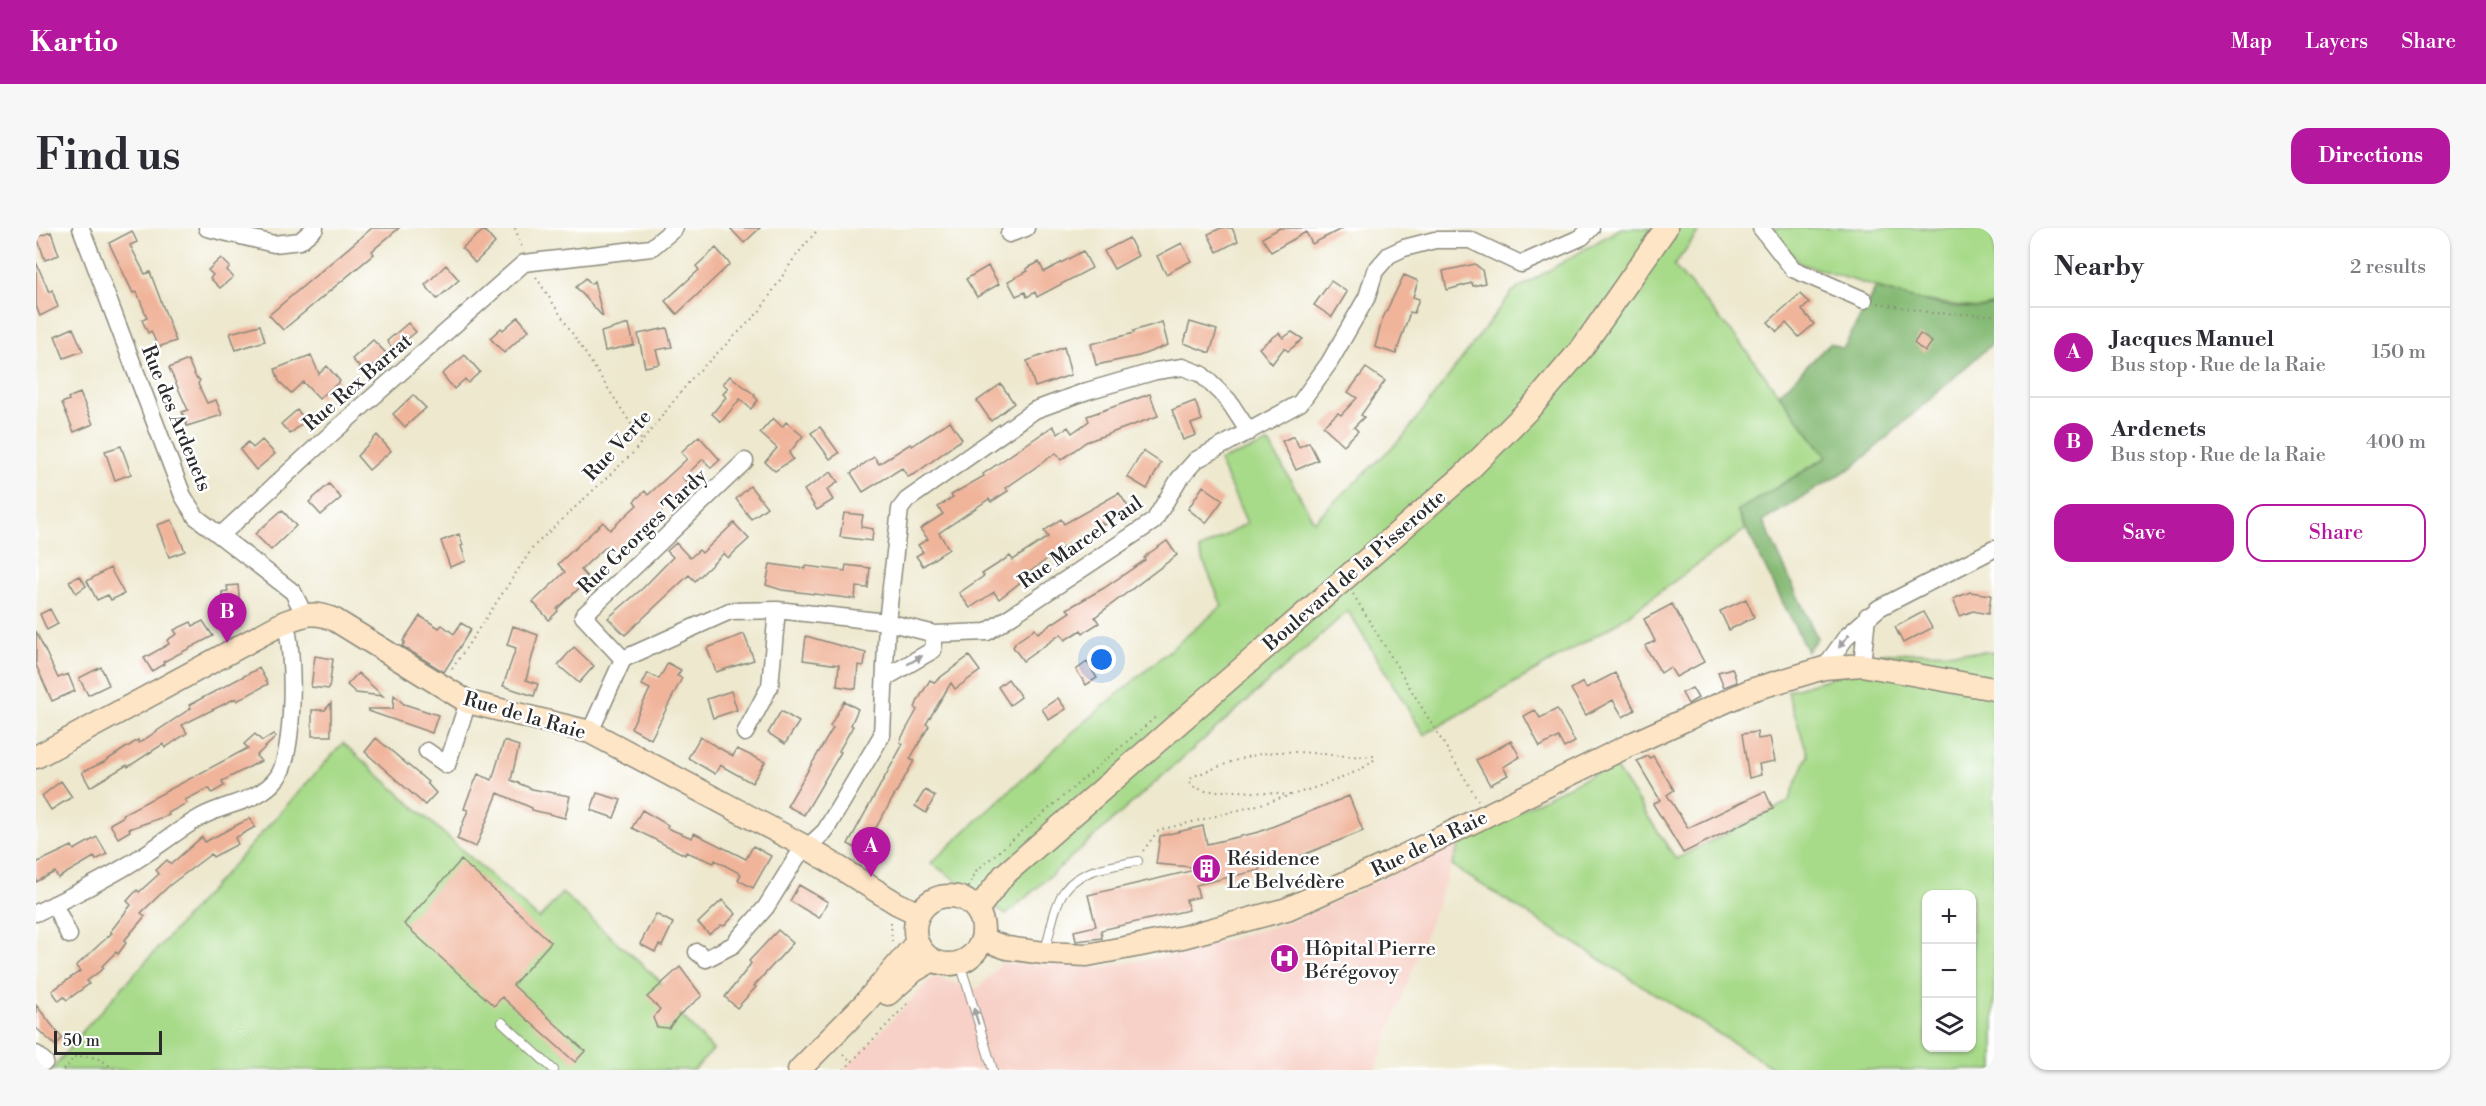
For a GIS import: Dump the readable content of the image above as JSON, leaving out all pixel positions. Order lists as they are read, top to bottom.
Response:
{
  "streets": {
    "street": [
      "Rue Rex Barrat",
      "Rue des Ardenets",
      "Rue Georges Tardy",
      "Rue Marcel Paul",
      "Boulevard de la Pisserotte",
      "Rue de la Raie"
    ],
    "path": ["Rue Verte"]
  },
  "crossings": [
    ["Rue Rex Barrat", "Rue des Ardenets"],
    ["Rue des Ardenets", "Rue de la Raie"],
    ["Rue Verte", "Rue de la Raie"],
    ["Rue Georges Tardy", "Rue Marcel Paul"],
    ["Boulevard de la Pisserotte", "Rue de la Raie"]
  ],
  "places": {
    "building": ["Résidence Le Belvédère"],
    "hospital": ["Hôpital Pierre Bérégovoy"]
  },
  "scale_bar": "50 m",
  "page": {
    "header": "Kartio",
    "nav": ["Map", "Layers", "Share"],
    "buttons": [
      "Directions",
      ["Save", "Share"]
    ],
    "title": "Find us",
    "heading": ["Nearby", "2 results"],
    "list": [
      {
        "mark": "A",
        "name": "Jacques Manuel",
        "note": "Bus stop · Rue de la Raie",
        "value": "150 m"
      },
      {
        "mark": "B",
        "name": "Ardenets",
        "note": "Bus stop · Rue de la Raie",
        "value": "400 m"
      }
    ],
    "pins": ["B", "A"],
    "map_buttons": ["+", "−"],
    "scale": "50 m"
  }
}
